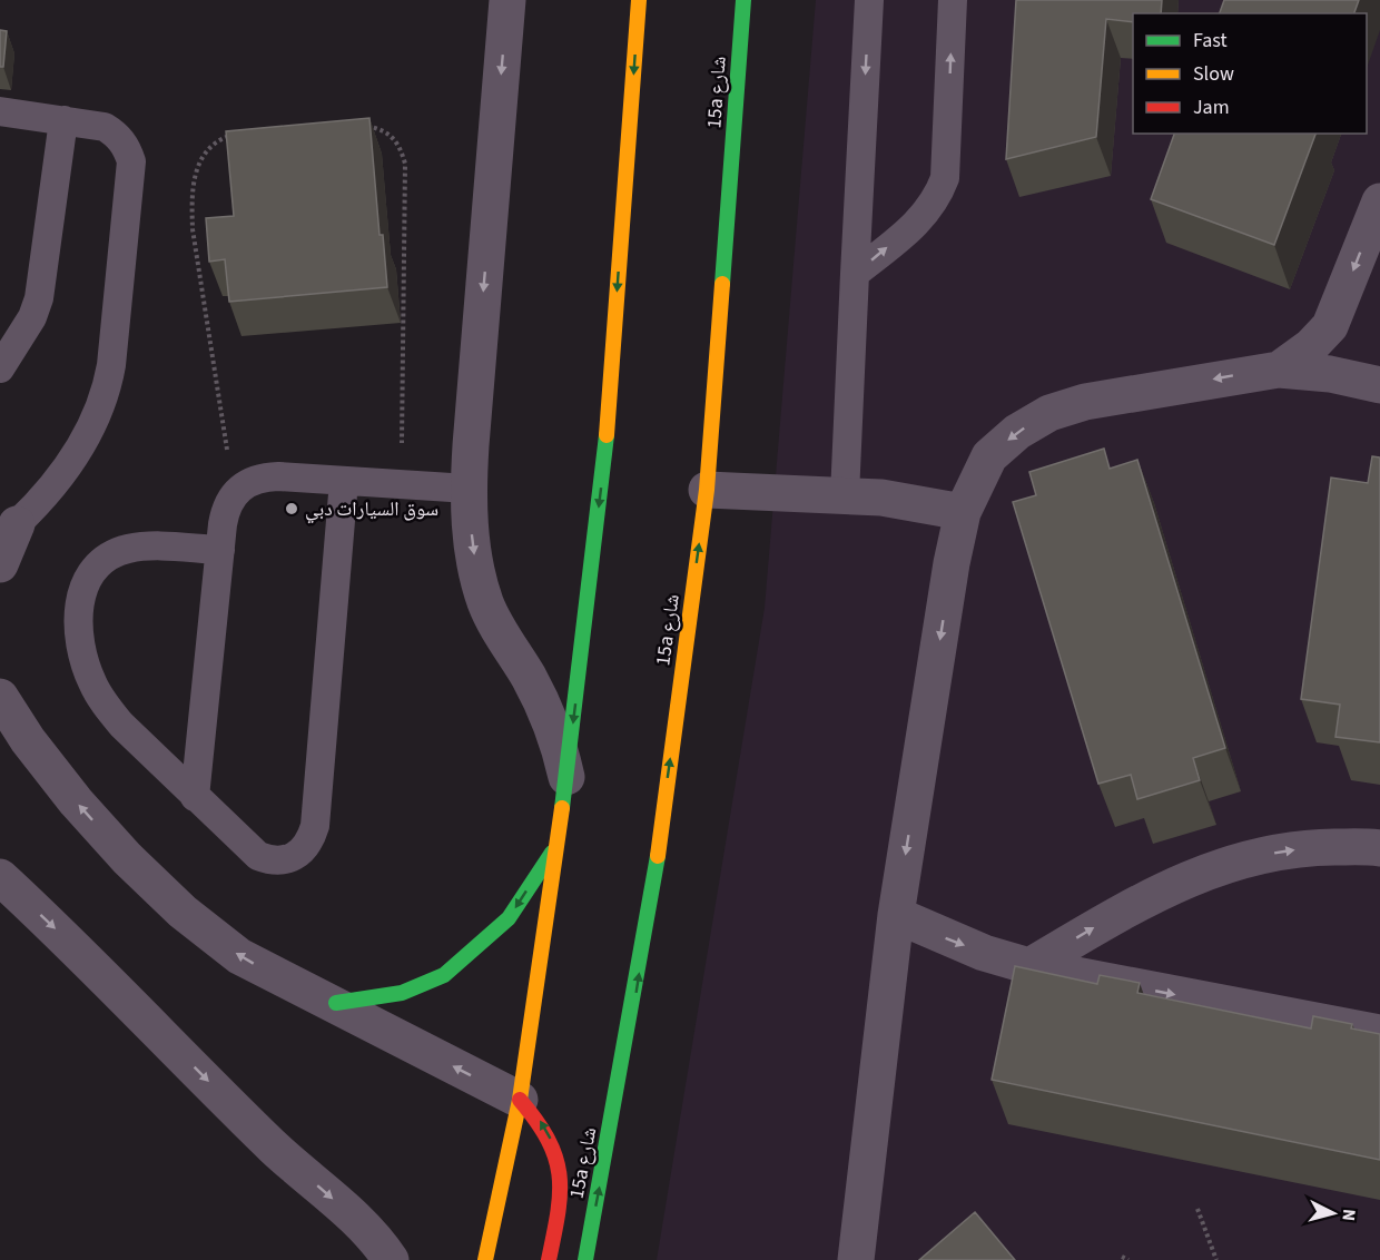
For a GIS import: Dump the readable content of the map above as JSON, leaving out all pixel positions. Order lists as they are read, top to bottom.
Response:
{
  "streets": {
    "main road": ["15a شارع"]
  },
  "places": ["سوق السيارات دبي"],
  "legend": ["Fast", "Slow", "Jam"],
  "north": "right"
}
